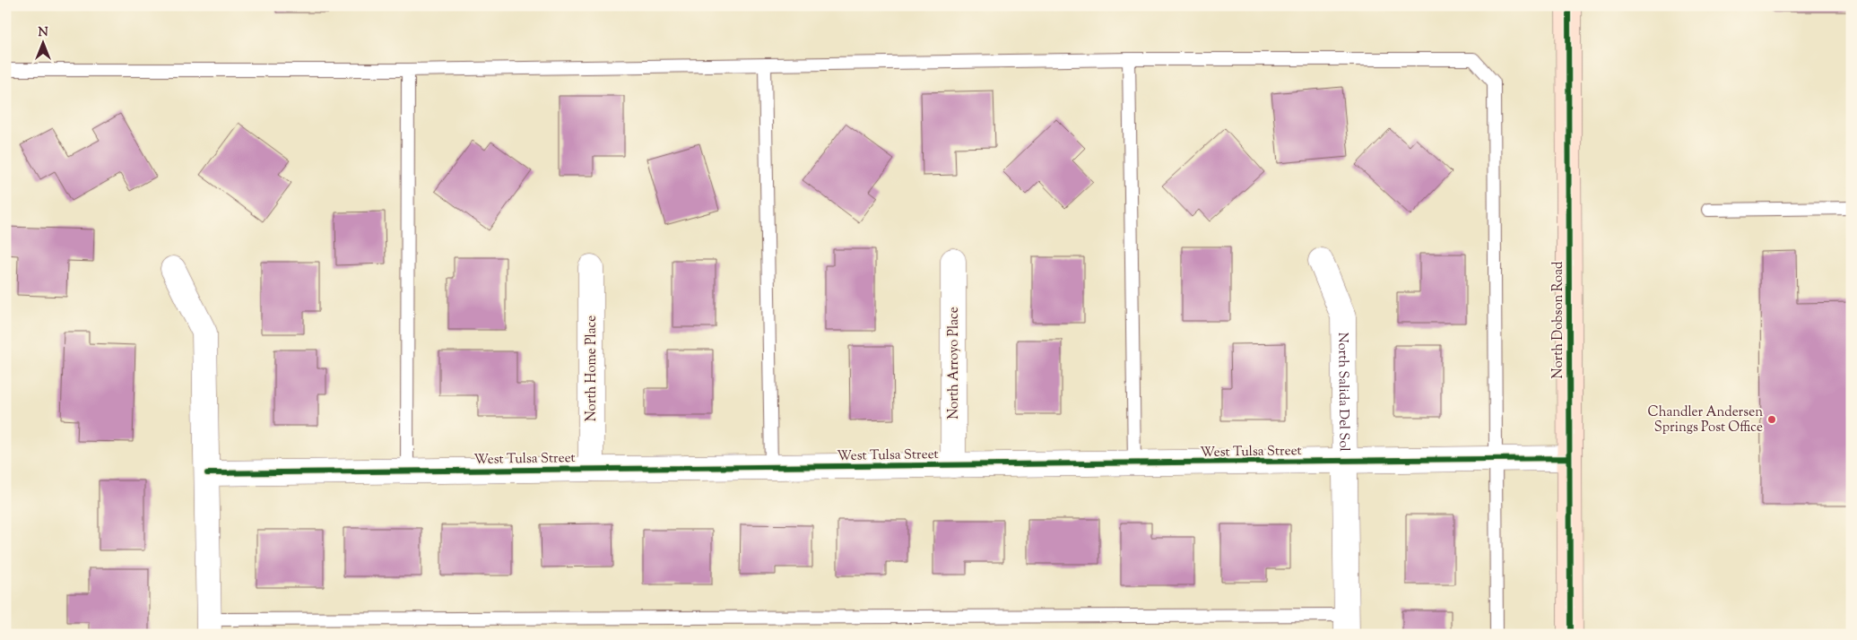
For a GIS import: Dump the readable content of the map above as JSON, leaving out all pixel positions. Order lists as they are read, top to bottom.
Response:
{
  "streets": {
    "main road": ["North Dobson Road"],
    "street": [
      "North Arroyo Place",
      "North Home Place",
      "North Salida Del Sol",
      "West Tulsa Street"
    ]
  },
  "crossings": [
    ["North Dobson Road", "West Tulsa Street"],
    ["North Arroyo Place", "West Tulsa Street"],
    ["North Home Place", "West Tulsa Street"],
    ["North Salida Del Sol", "West Tulsa Street"]
  ],
  "places": ["Chandler Andersen Springs Post Office"],
  "north": "top"
}
